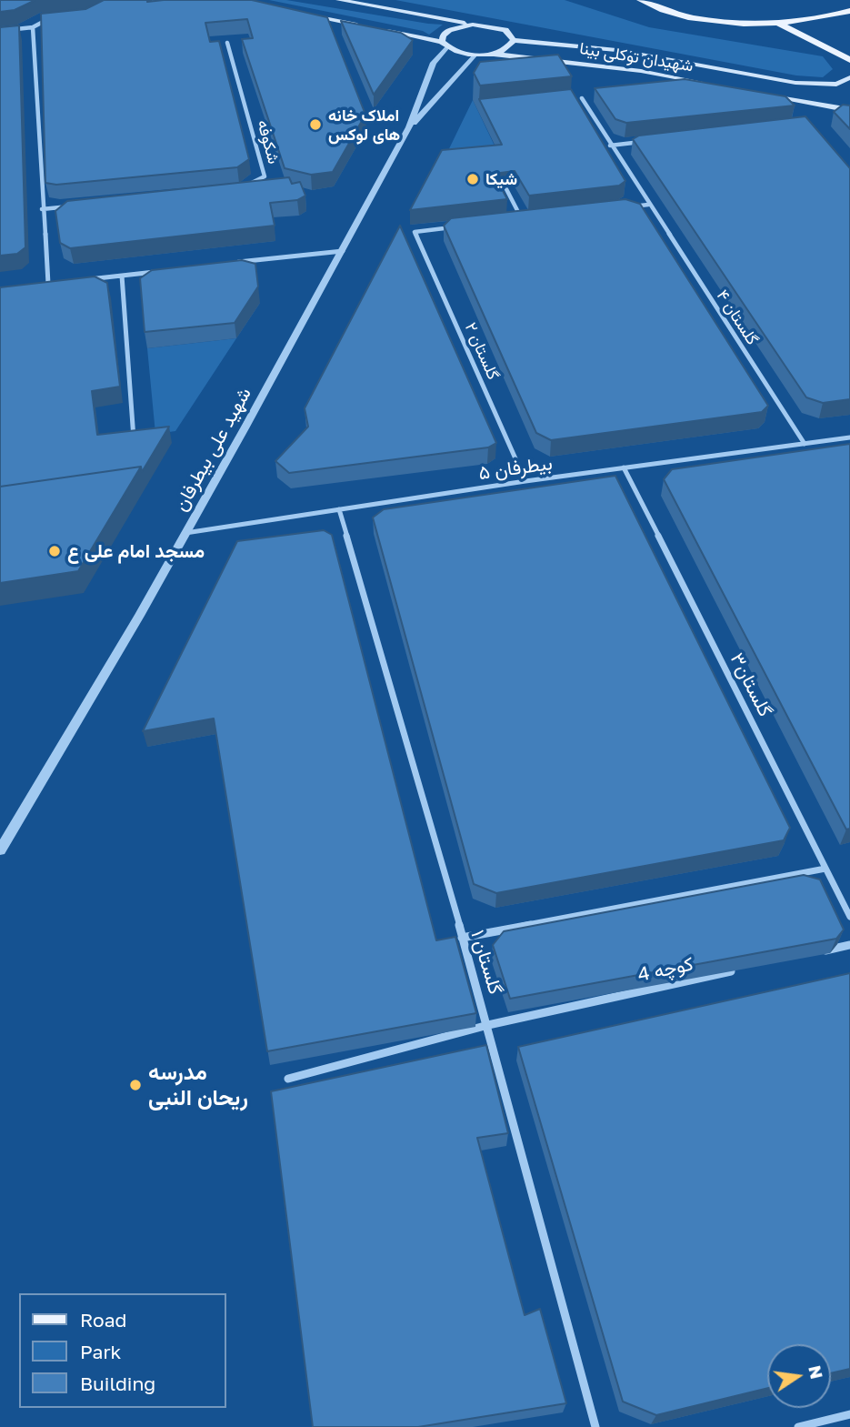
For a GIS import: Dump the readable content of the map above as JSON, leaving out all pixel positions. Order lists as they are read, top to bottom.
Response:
{
  "streets": {
    "main road": ["شهیدان توکلی بینا"],
    "street": [
      "شکوفه",
      "گلستان ۴",
      "گلستان ۲",
      "شهید علی بیطرفان",
      "بیطرفان ۵",
      "گلستان۳",
      "گلستان ۱",
      "کوچه 4"
    ]
  },
  "crossings": [
    ["شهیدان توکلی بینا", "شهید علی بیطرفان"],
    ["گلستان ۴", "بیطرفان ۵"],
    ["گلستان ۲", "بیطرفان ۵"],
    ["شهید علی بیطرفان", "بیطرفان ۵"],
    ["بیطرفان ۵", "گلستان۳"],
    ["بیطرفان ۵", "گلستان ۱"],
    ["گلستان ۱", "کوچه 4"]
  ],
  "places": [
    "املاک خانه های لوکس",
    "شیکا",
    "مسجد امام علی ع",
    "مدرسه ریحان النبی"
  ],
  "legend": ["Road", "Park", "Building"],
  "north": "right"
}
